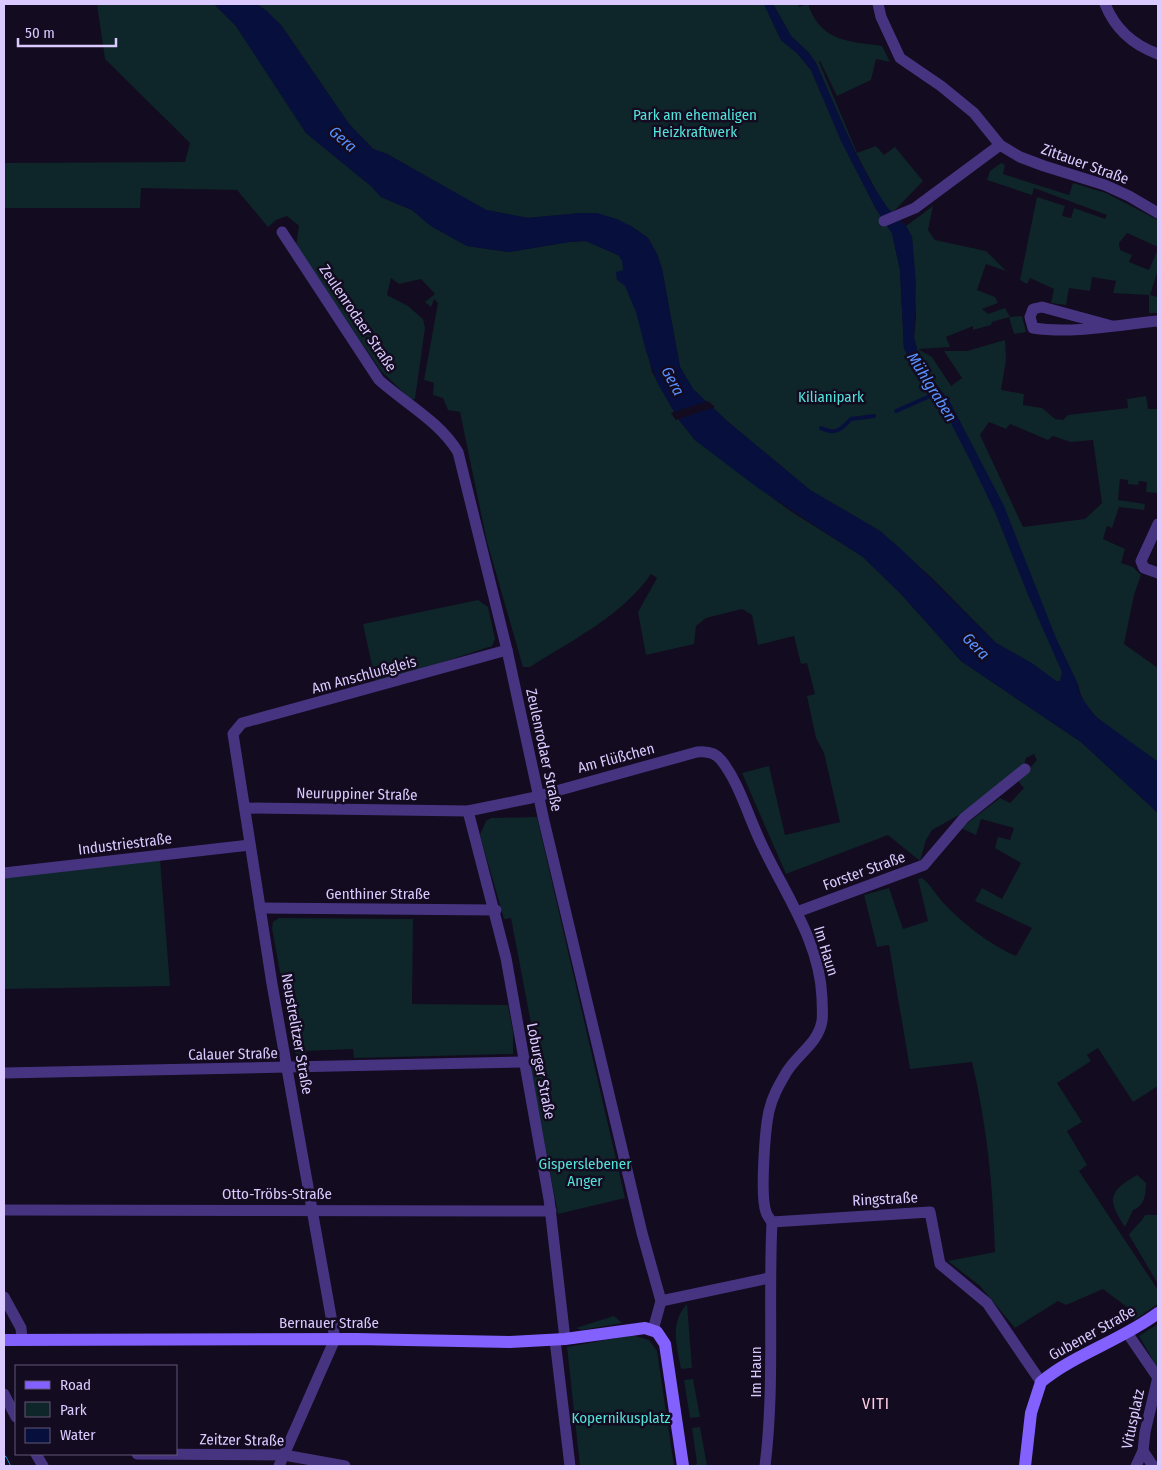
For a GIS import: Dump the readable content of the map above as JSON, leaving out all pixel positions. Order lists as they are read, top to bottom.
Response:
{
  "streets": {
    "street": [
      "Zittauer Straße",
      "Zeulenrodaer Straße",
      "Am Anschlußgleis",
      "Am Flüßchen",
      "Neuruppiner Straße",
      "Industriestraße",
      "Forster Straße",
      "Genthiner Straße",
      "Im Haun",
      "Neustrelitzer Straße",
      "Calauer Straße",
      "Loburger Straße",
      "Otto-Tröbs-Straße",
      "Ringstraße",
      "Bernauer Straße",
      "Gubener Straße",
      "Vitusplatz",
      "Zeitzer Straße"
    ]
  },
  "crossings": [
    ["Zeulenrodaer Straße", "Am Anschlußgleis"],
    ["Zeulenrodaer Straße", "Am Flüßchen"],
    ["Zeulenrodaer Straße", "Bernauer Straße"],
    ["Am Anschlußgleis", "Neustrelitzer Straße"],
    ["Am Flüßchen", "Neuruppiner Straße"],
    ["Am Flüßchen", "Im Haun"],
    ["Am Flüßchen", "Loburger Straße"],
    ["Neuruppiner Straße", "Neustrelitzer Straße"],
    ["Neuruppiner Straße", "Loburger Straße"],
    ["Industriestraße", "Neustrelitzer Straße"],
    ["Forster Straße", "Im Haun"],
    ["Genthiner Straße", "Neustrelitzer Straße"],
    ["Genthiner Straße", "Loburger Straße"],
    ["Im Haun", "Ringstraße"],
    ["Neustrelitzer Straße", "Calauer Straße"],
    ["Neustrelitzer Straße", "Otto-Tröbs-Straße"],
    ["Neustrelitzer Straße", "Bernauer Straße"],
    ["Calauer Straße", "Loburger Straße"],
    ["Loburger Straße", "Otto-Tröbs-Straße"],
    ["Loburger Straße", "Bernauer Straße"],
    ["Ringstraße", "Gubener Straße"]
  ],
  "districts": ["VITI"],
  "water": ["Gera", "Mühlgraben"],
  "parks": [
    "Park am ehemaligen Heizkraftwerk",
    "Kilianipark",
    "Gisperslebener Anger",
    "Kopernikusplatz"
  ],
  "legend": ["Road", "Park", "Water"],
  "scale_bar": "50 m"
}
